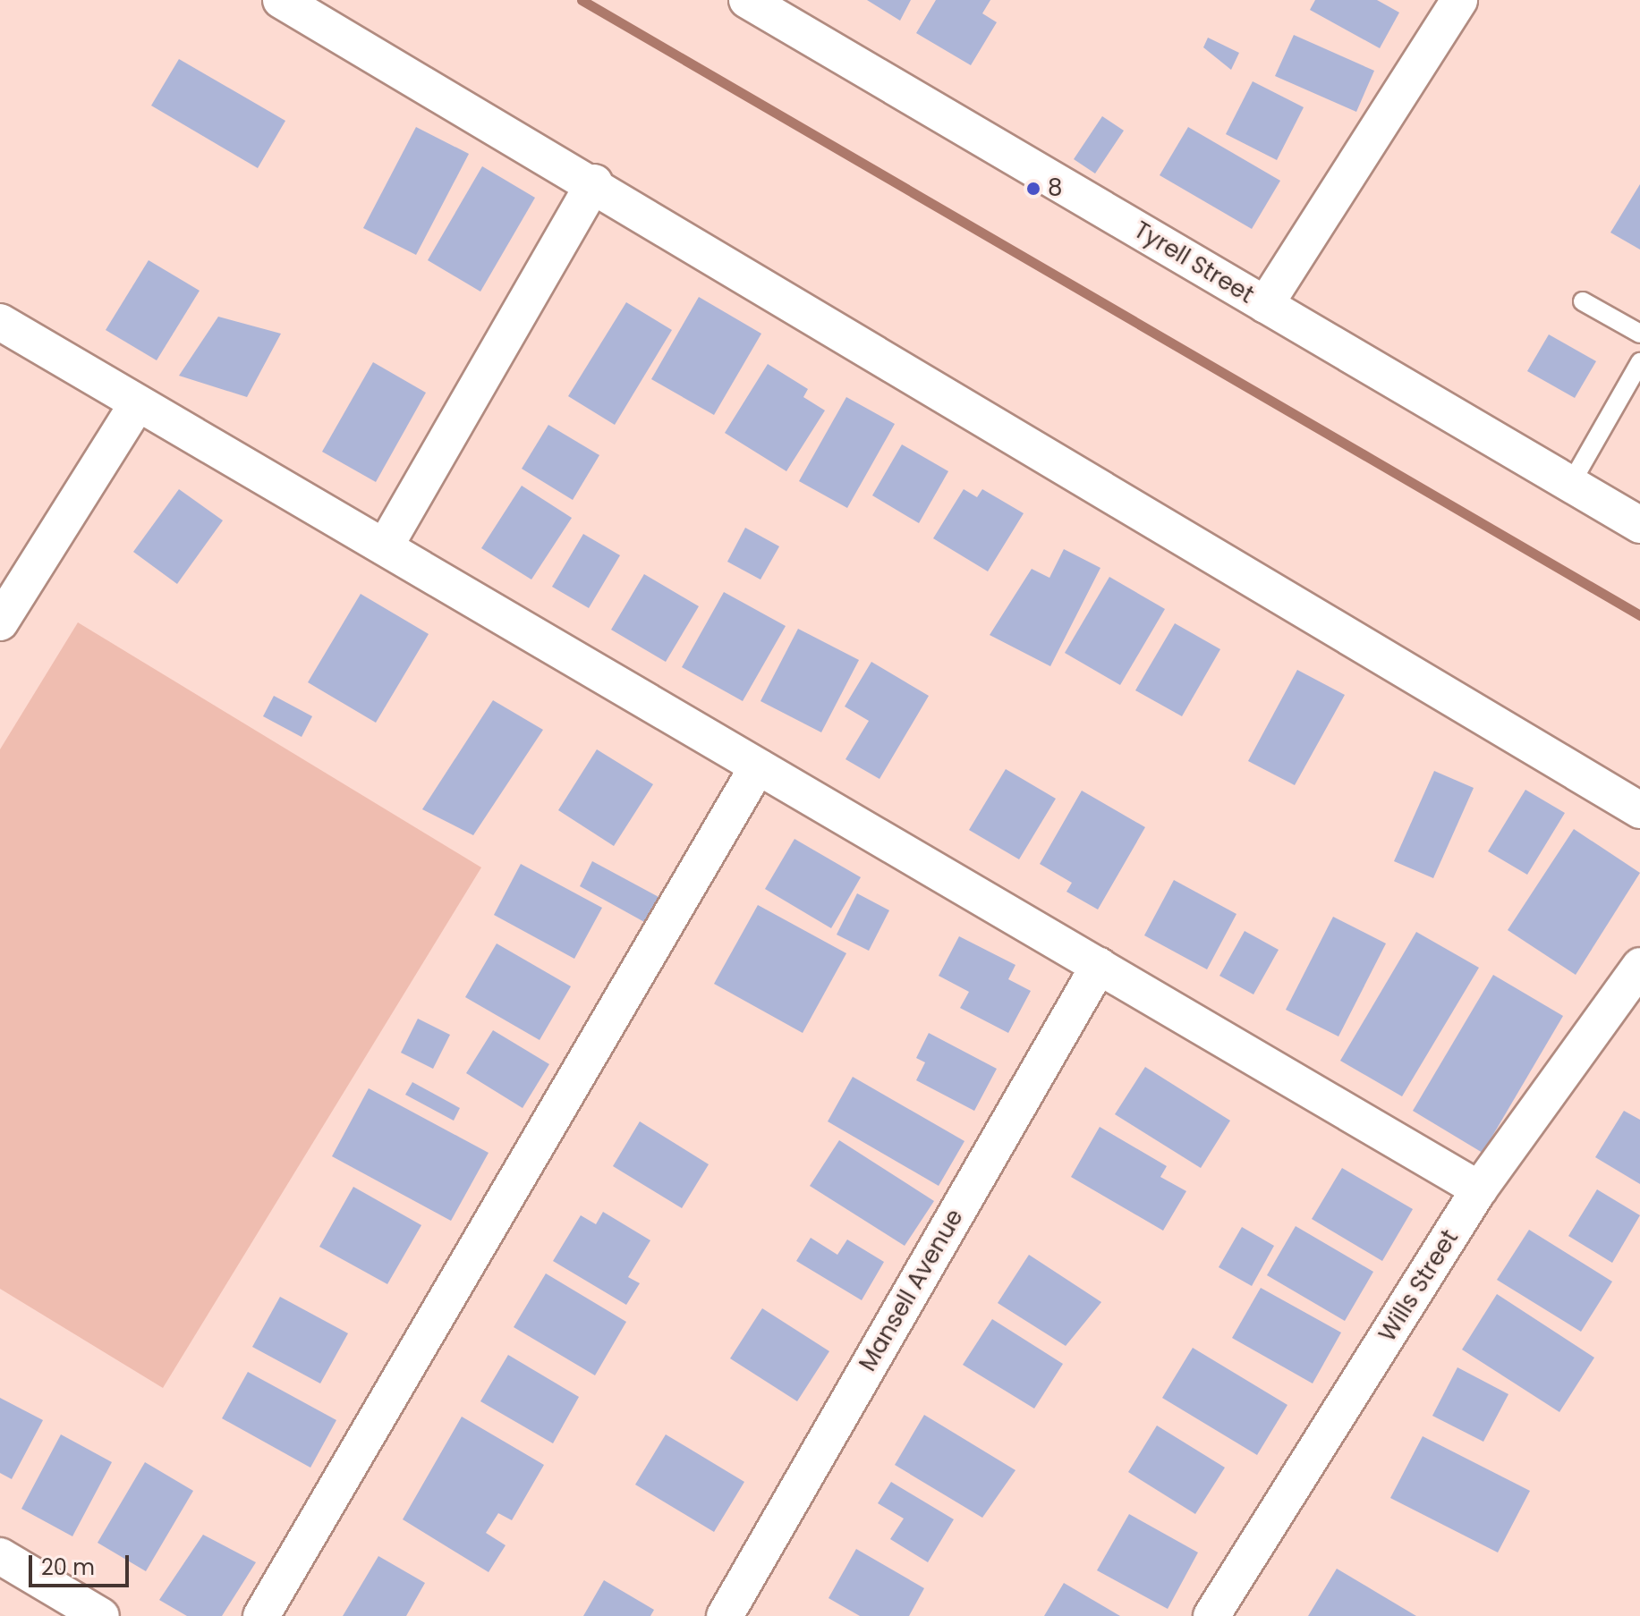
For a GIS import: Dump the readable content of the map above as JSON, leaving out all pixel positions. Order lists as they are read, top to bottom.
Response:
{
  "streets": {
    "street": ["Tyrell Street", "Wills Street", "Mansell Avenue"]
  },
  "places": ["8"],
  "scale_bar": "20 m"
}
